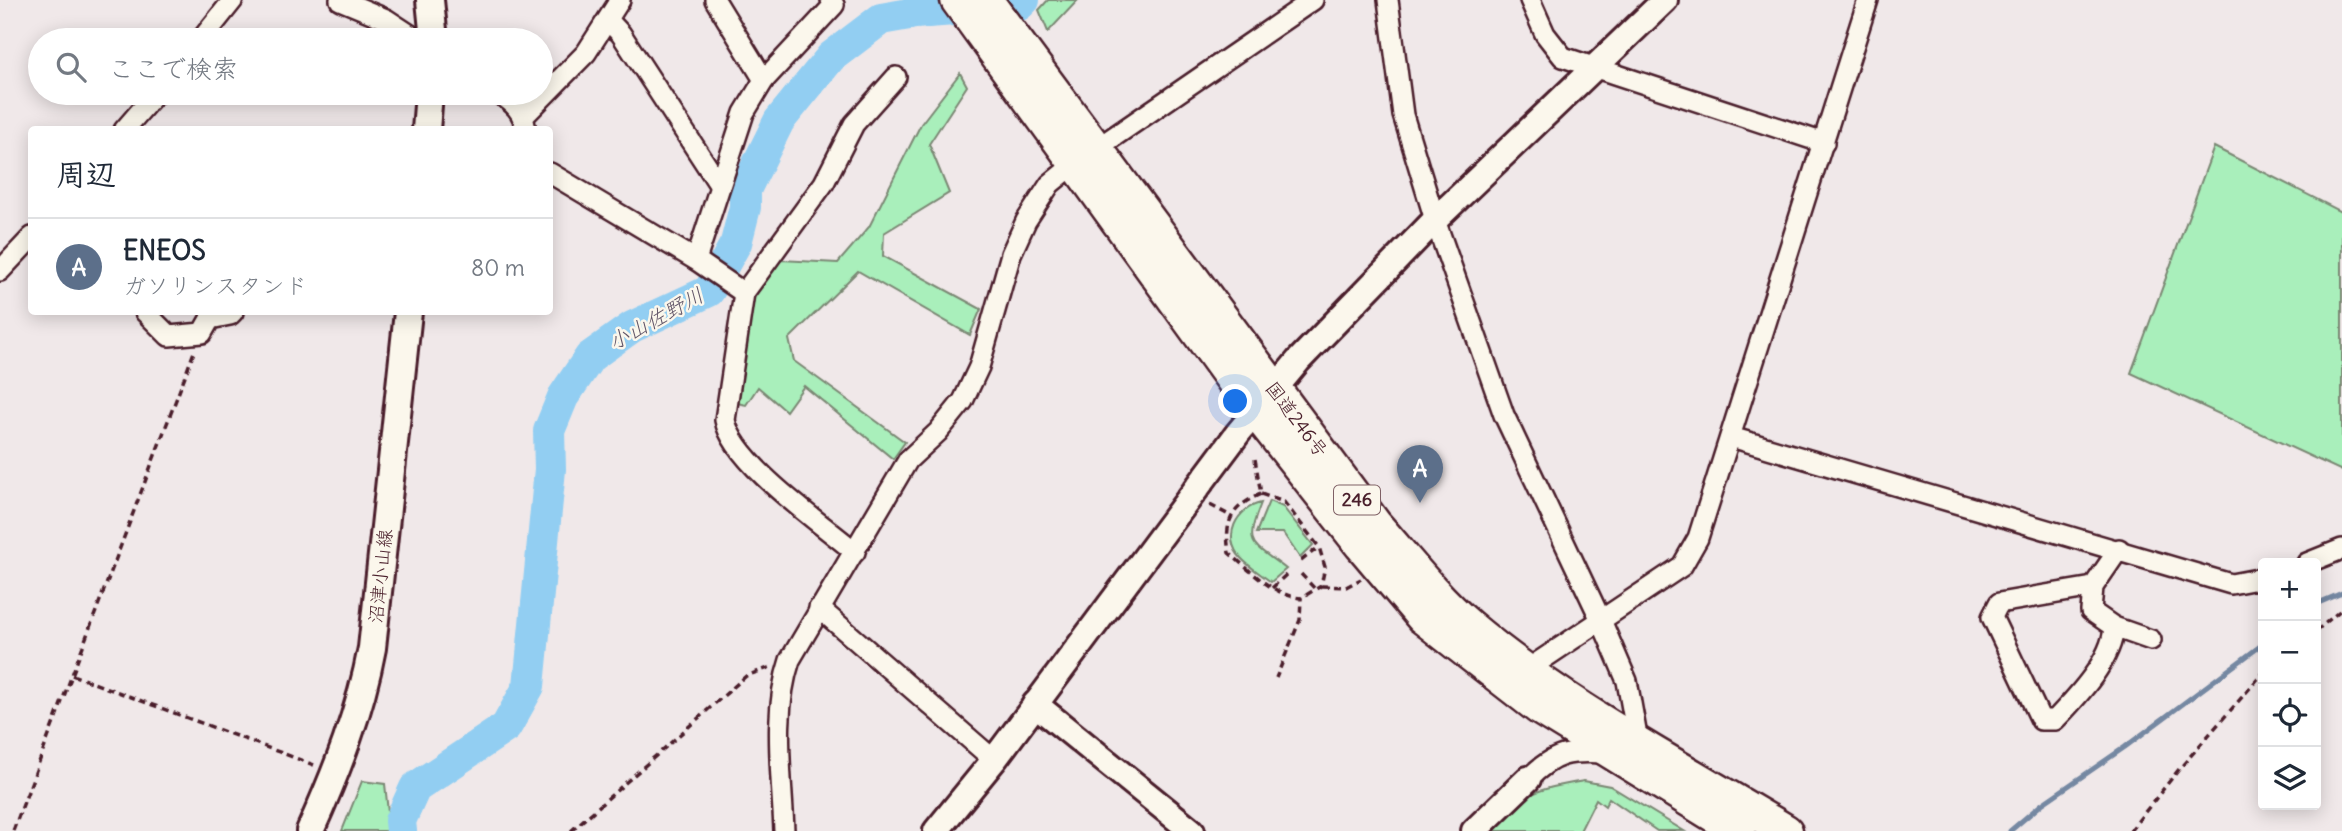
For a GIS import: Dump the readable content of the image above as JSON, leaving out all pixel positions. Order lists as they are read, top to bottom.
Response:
{
  "streets": {
    "highway": ["国道246号", "246"],
    "main road": ["沼津小山線"]
  },
  "water": ["小山佐野川"],
  "page": {
    "search": "ここで検索",
    "heading": "周辺",
    "list": [
      {
        "mark": "A",
        "name": "ENEOS",
        "note": "ガソリンスタンド",
        "value": "80 m"
      }
    ],
    "pins": "A",
    "map_buttons": ["+", "−"]
  }
}
